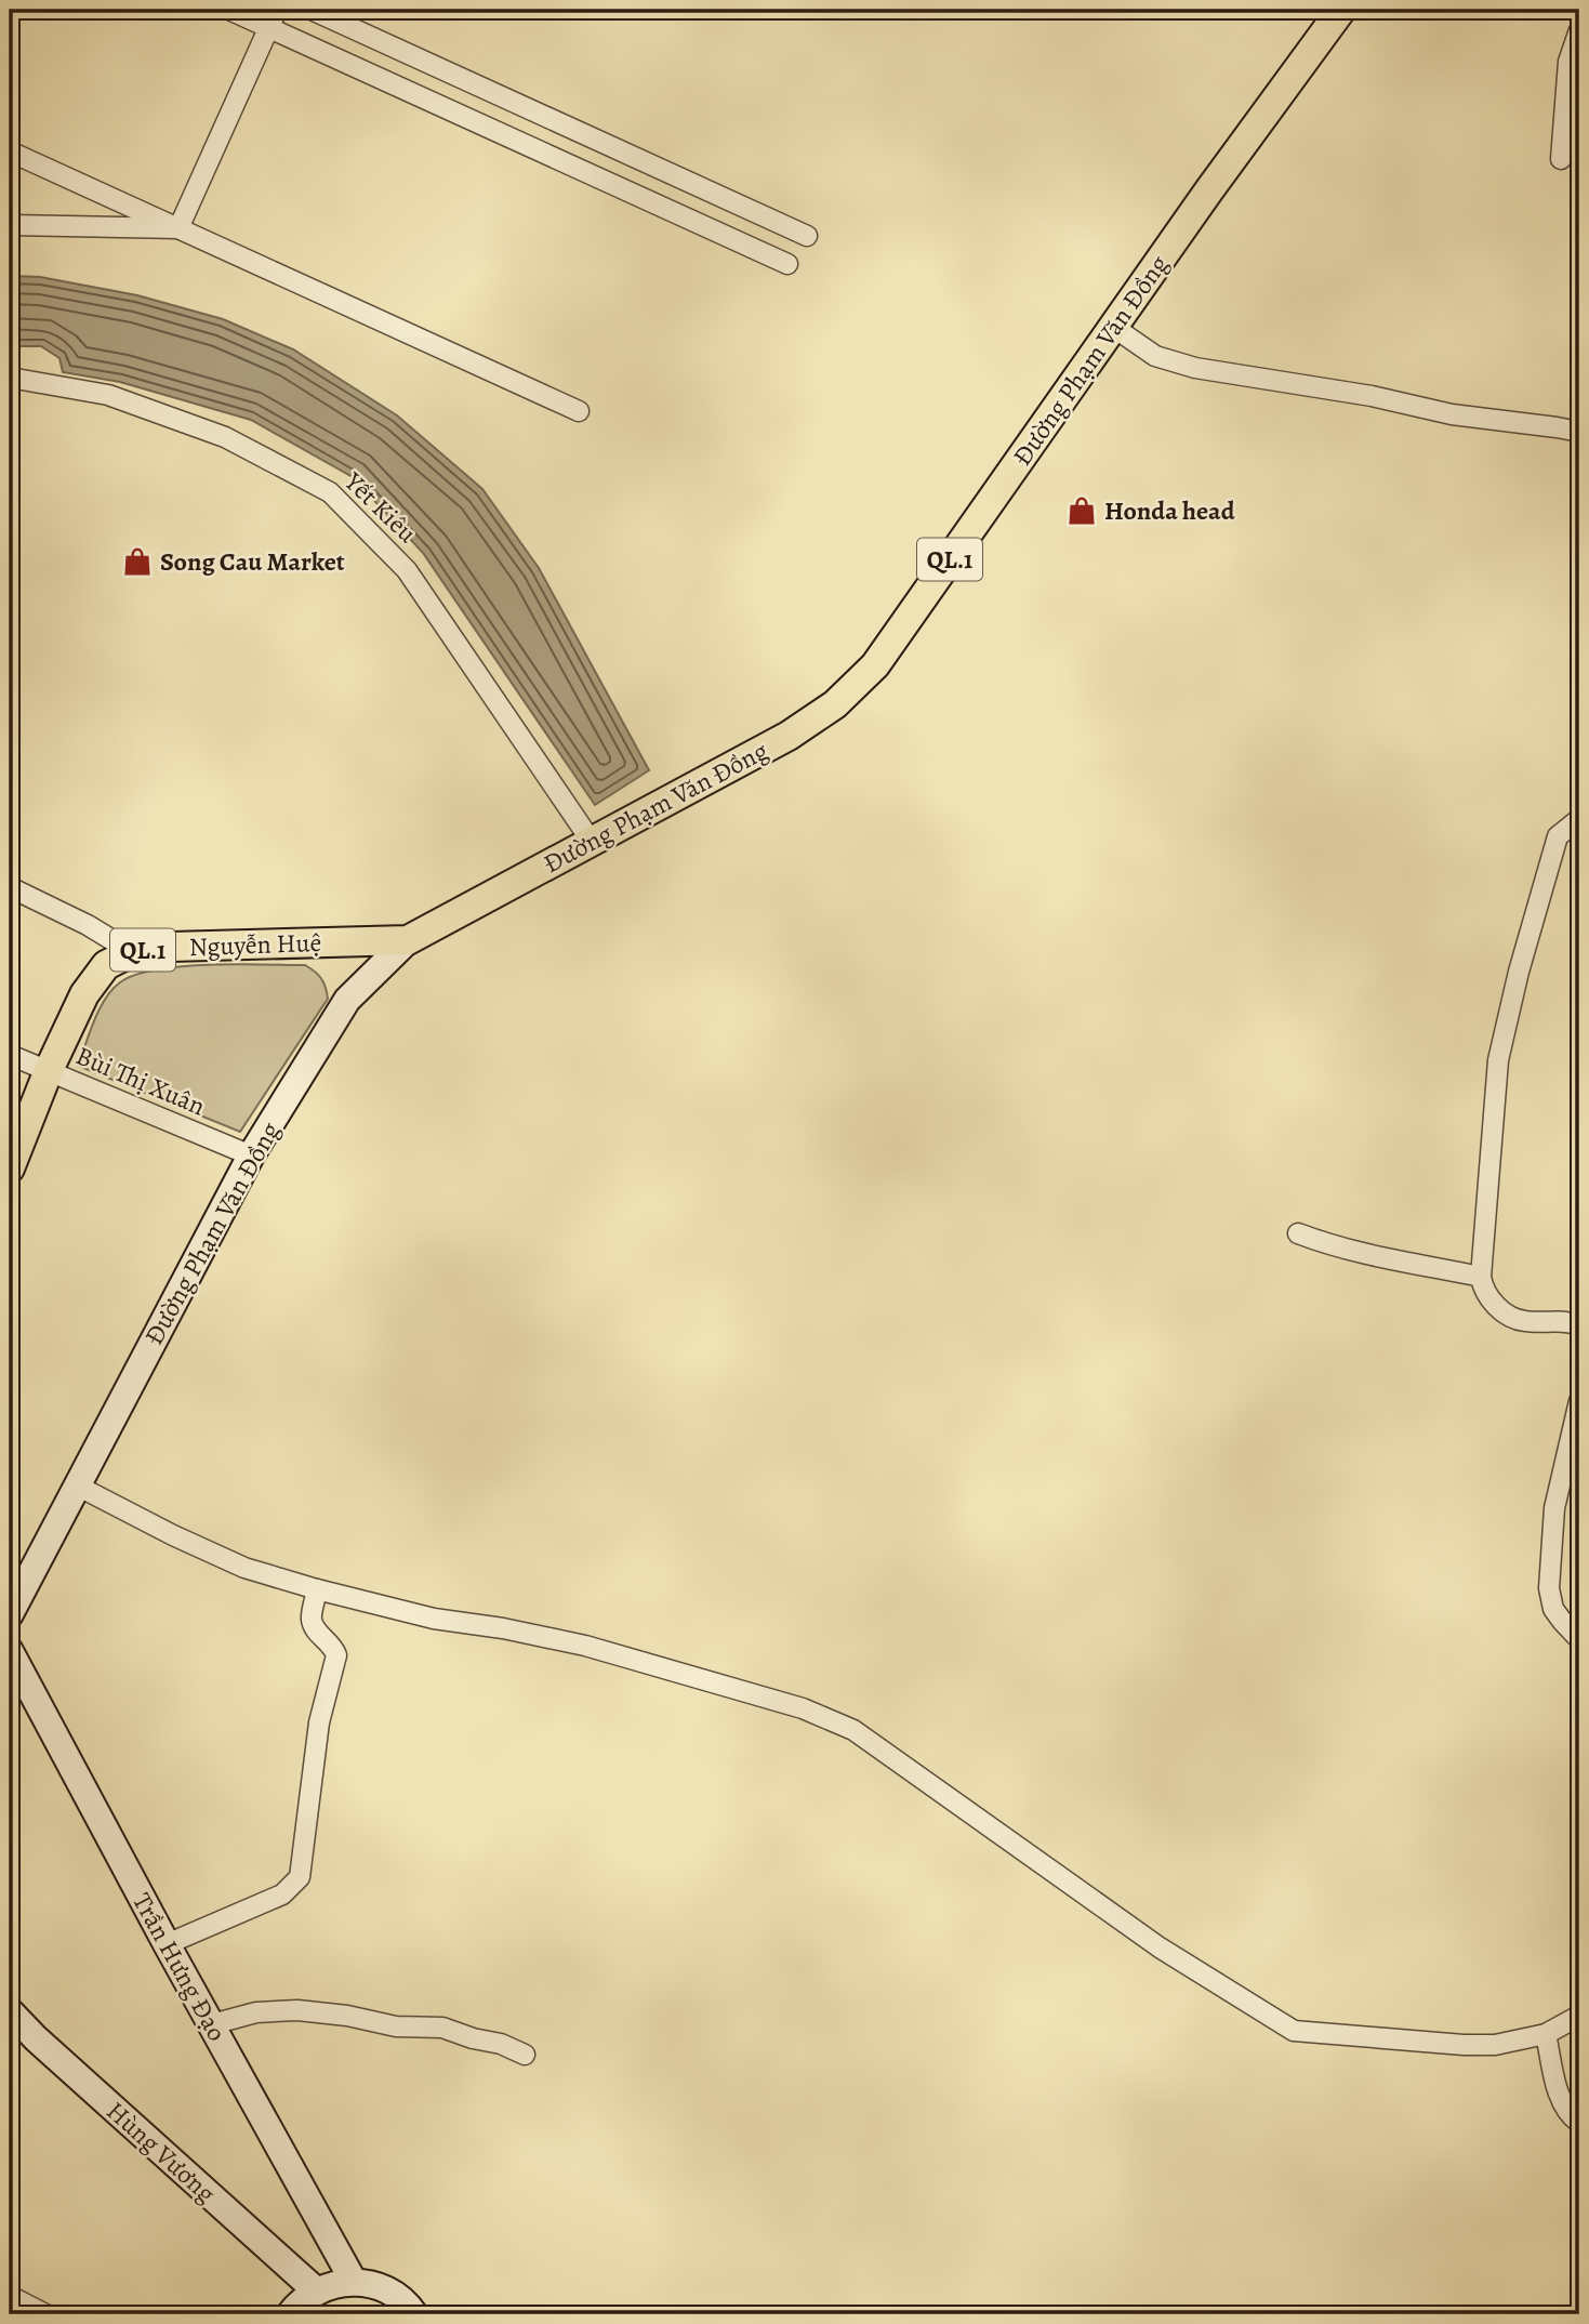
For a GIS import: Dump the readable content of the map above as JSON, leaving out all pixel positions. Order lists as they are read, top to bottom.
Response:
{
  "streets": {
    "main road": ["Đường Phạm Văn Đồng", "QL.1", "Nguyễn Huệ"],
    "street": [
      "Yết Kiêu",
      "Bùi Thị Xuân",
      "Trần Hưng Đạo",
      "Hùng Vương"
    ]
  },
  "crossings": [
    ["Đường Phạm Văn Đồng", "Yết Kiêu"],
    ["Đường Phạm Văn Đồng", "Nguyễn Huệ"],
    ["Đường Phạm Văn Đồng", "Bùi Thị Xuân"],
    ["Nguyễn Huệ", "Bùi Thị Xuân"]
  ],
  "places": {
    "shop": ["Honda head", "Song Cau Market"]
  }
}
